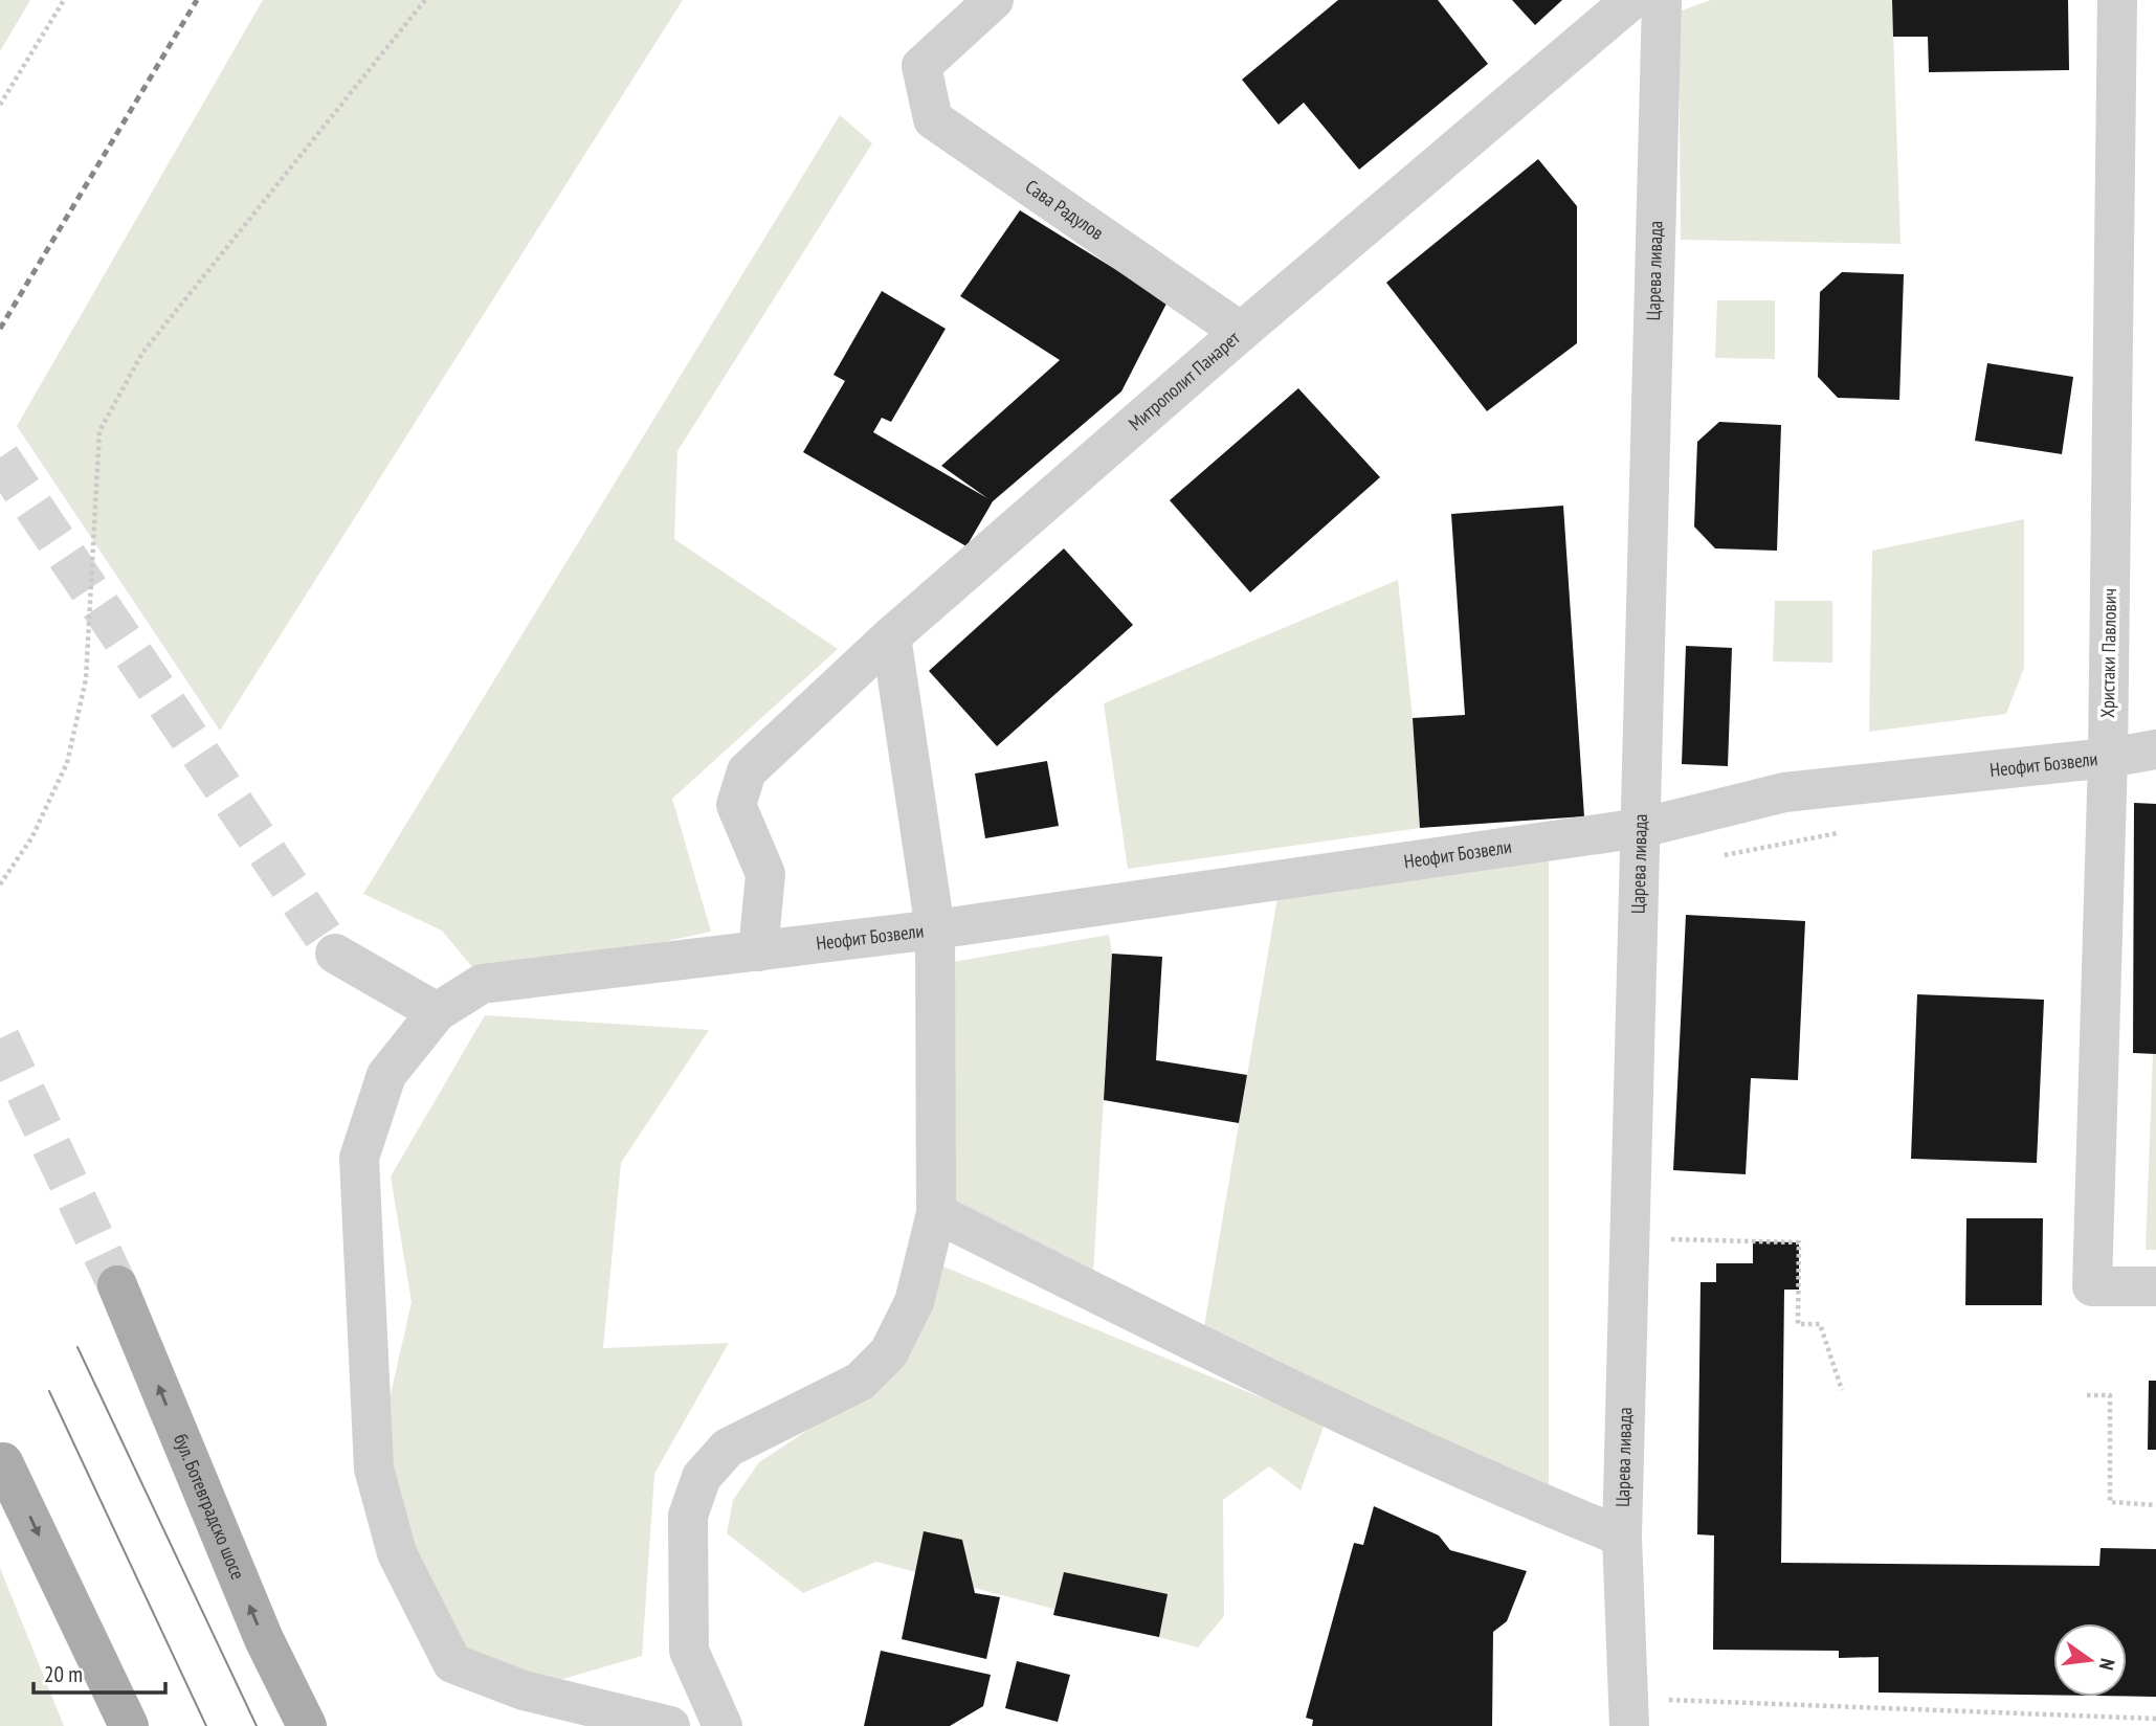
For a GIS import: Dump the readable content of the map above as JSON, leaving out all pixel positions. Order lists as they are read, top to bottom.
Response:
{
  "streets": {
    "main road": ["бул. Ботевградско шосе"],
    "street": [
      "Сава Радулов",
      "Царева ливада",
      "Митрополит Панарет",
      "Христаки Павлович",
      "Неофит Бозвели"
    ]
  },
  "crossings": [
    ["Сава Радулов", "Митрополит Панарет"],
    ["Царева ливада", "Неофит Бозвели"],
    ["Митрополит Панарет", "Неофит Бозвели"],
    ["Христаки Павлович", "Неофит Бозвели"]
  ],
  "scale_bar": "20 m",
  "north": "right"
}
